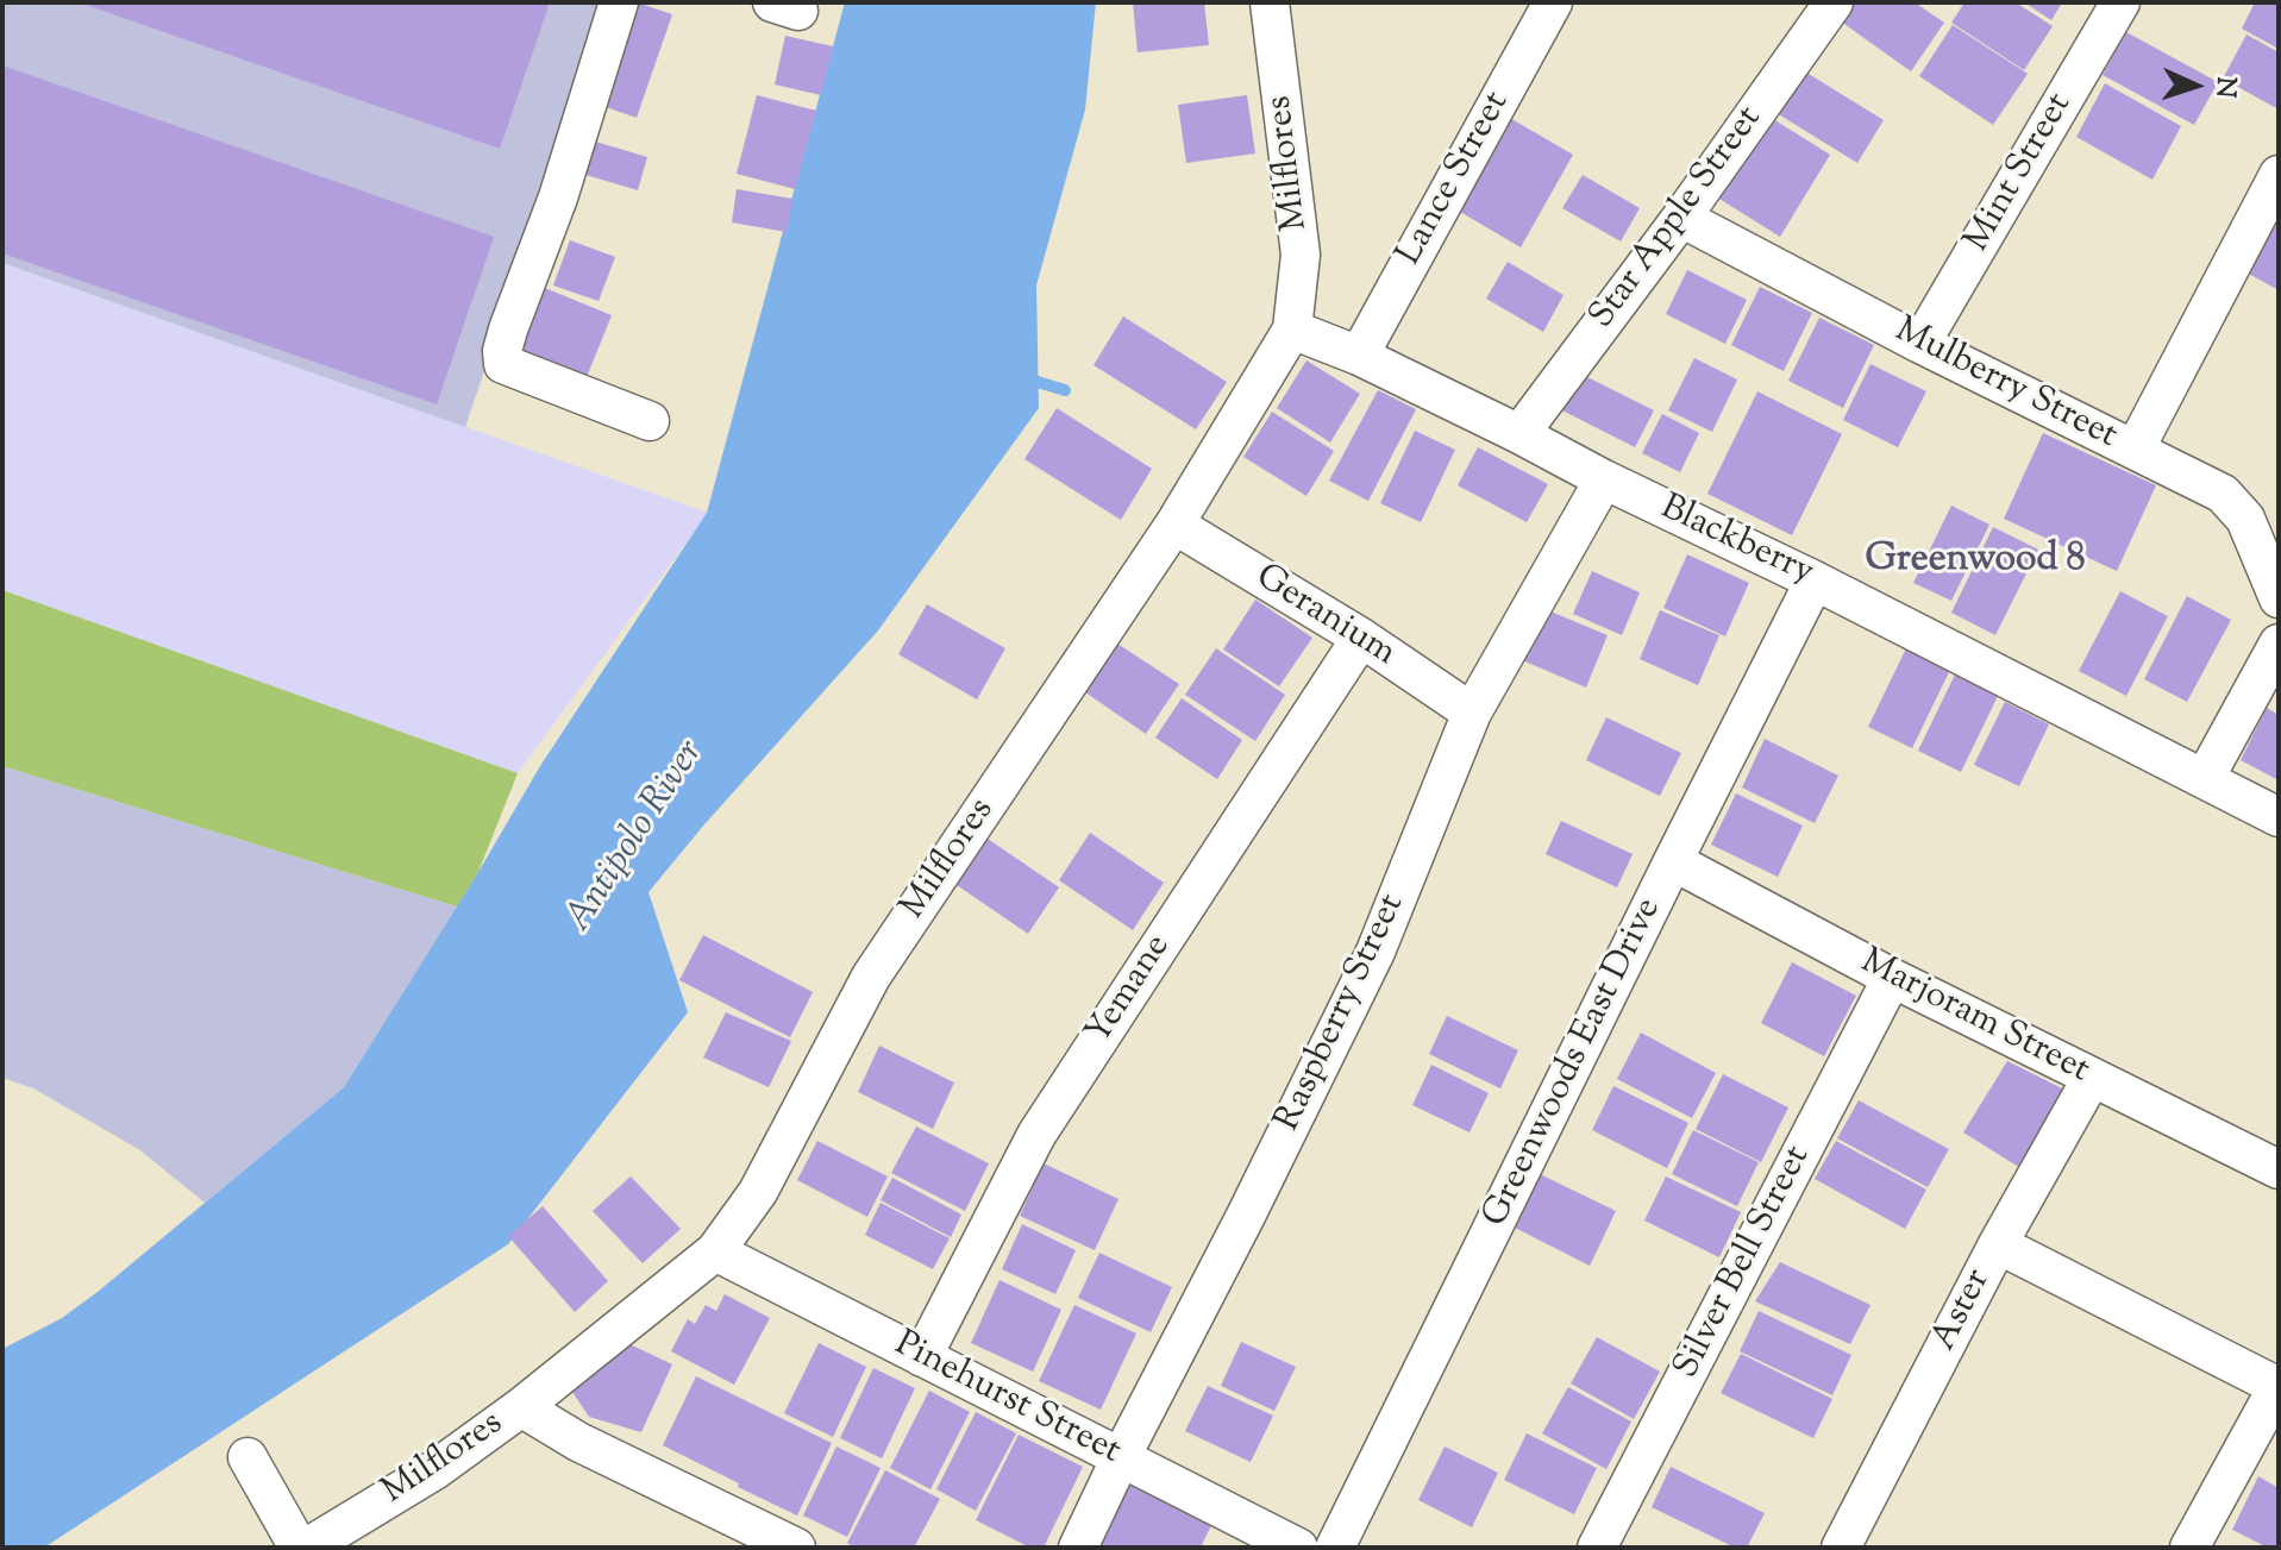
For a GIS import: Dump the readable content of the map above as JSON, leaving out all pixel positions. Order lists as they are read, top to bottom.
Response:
{
  "streets": {
    "street": [
      "Milflores",
      "Mint Street",
      "Lance Street",
      "Star Apple Street",
      "Mulberry Street",
      "Blackberry",
      "Geranium",
      "Yemane",
      "Raspberry Street",
      "Marjoram Street",
      "Greenwoods East Drive",
      "Silver Bell Street",
      "Aster",
      "Pinehurst Street"
    ]
  },
  "crossings": [
    ["Milflores", "Blackberry"],
    ["Milflores", "Geranium"],
    ["Milflores", "Pinehurst Street"],
    ["Mint Street", "Mulberry Street"],
    ["Lance Street", "Blackberry"],
    ["Star Apple Street", "Mulberry Street"],
    ["Star Apple Street", "Blackberry"],
    ["Blackberry", "Raspberry Street"],
    ["Blackberry", "Greenwoods East Drive"],
    ["Geranium", "Yemane"],
    ["Geranium", "Raspberry Street"],
    ["Yemane", "Pinehurst Street"],
    ["Raspberry Street", "Pinehurst Street"],
    ["Marjoram Street", "Greenwoods East Drive"],
    ["Marjoram Street", "Silver Bell Street"],
    ["Marjoram Street", "Aster"]
  ],
  "districts": ["Greenwood 8"],
  "water": ["Antipolo River"],
  "north": "right"
}
